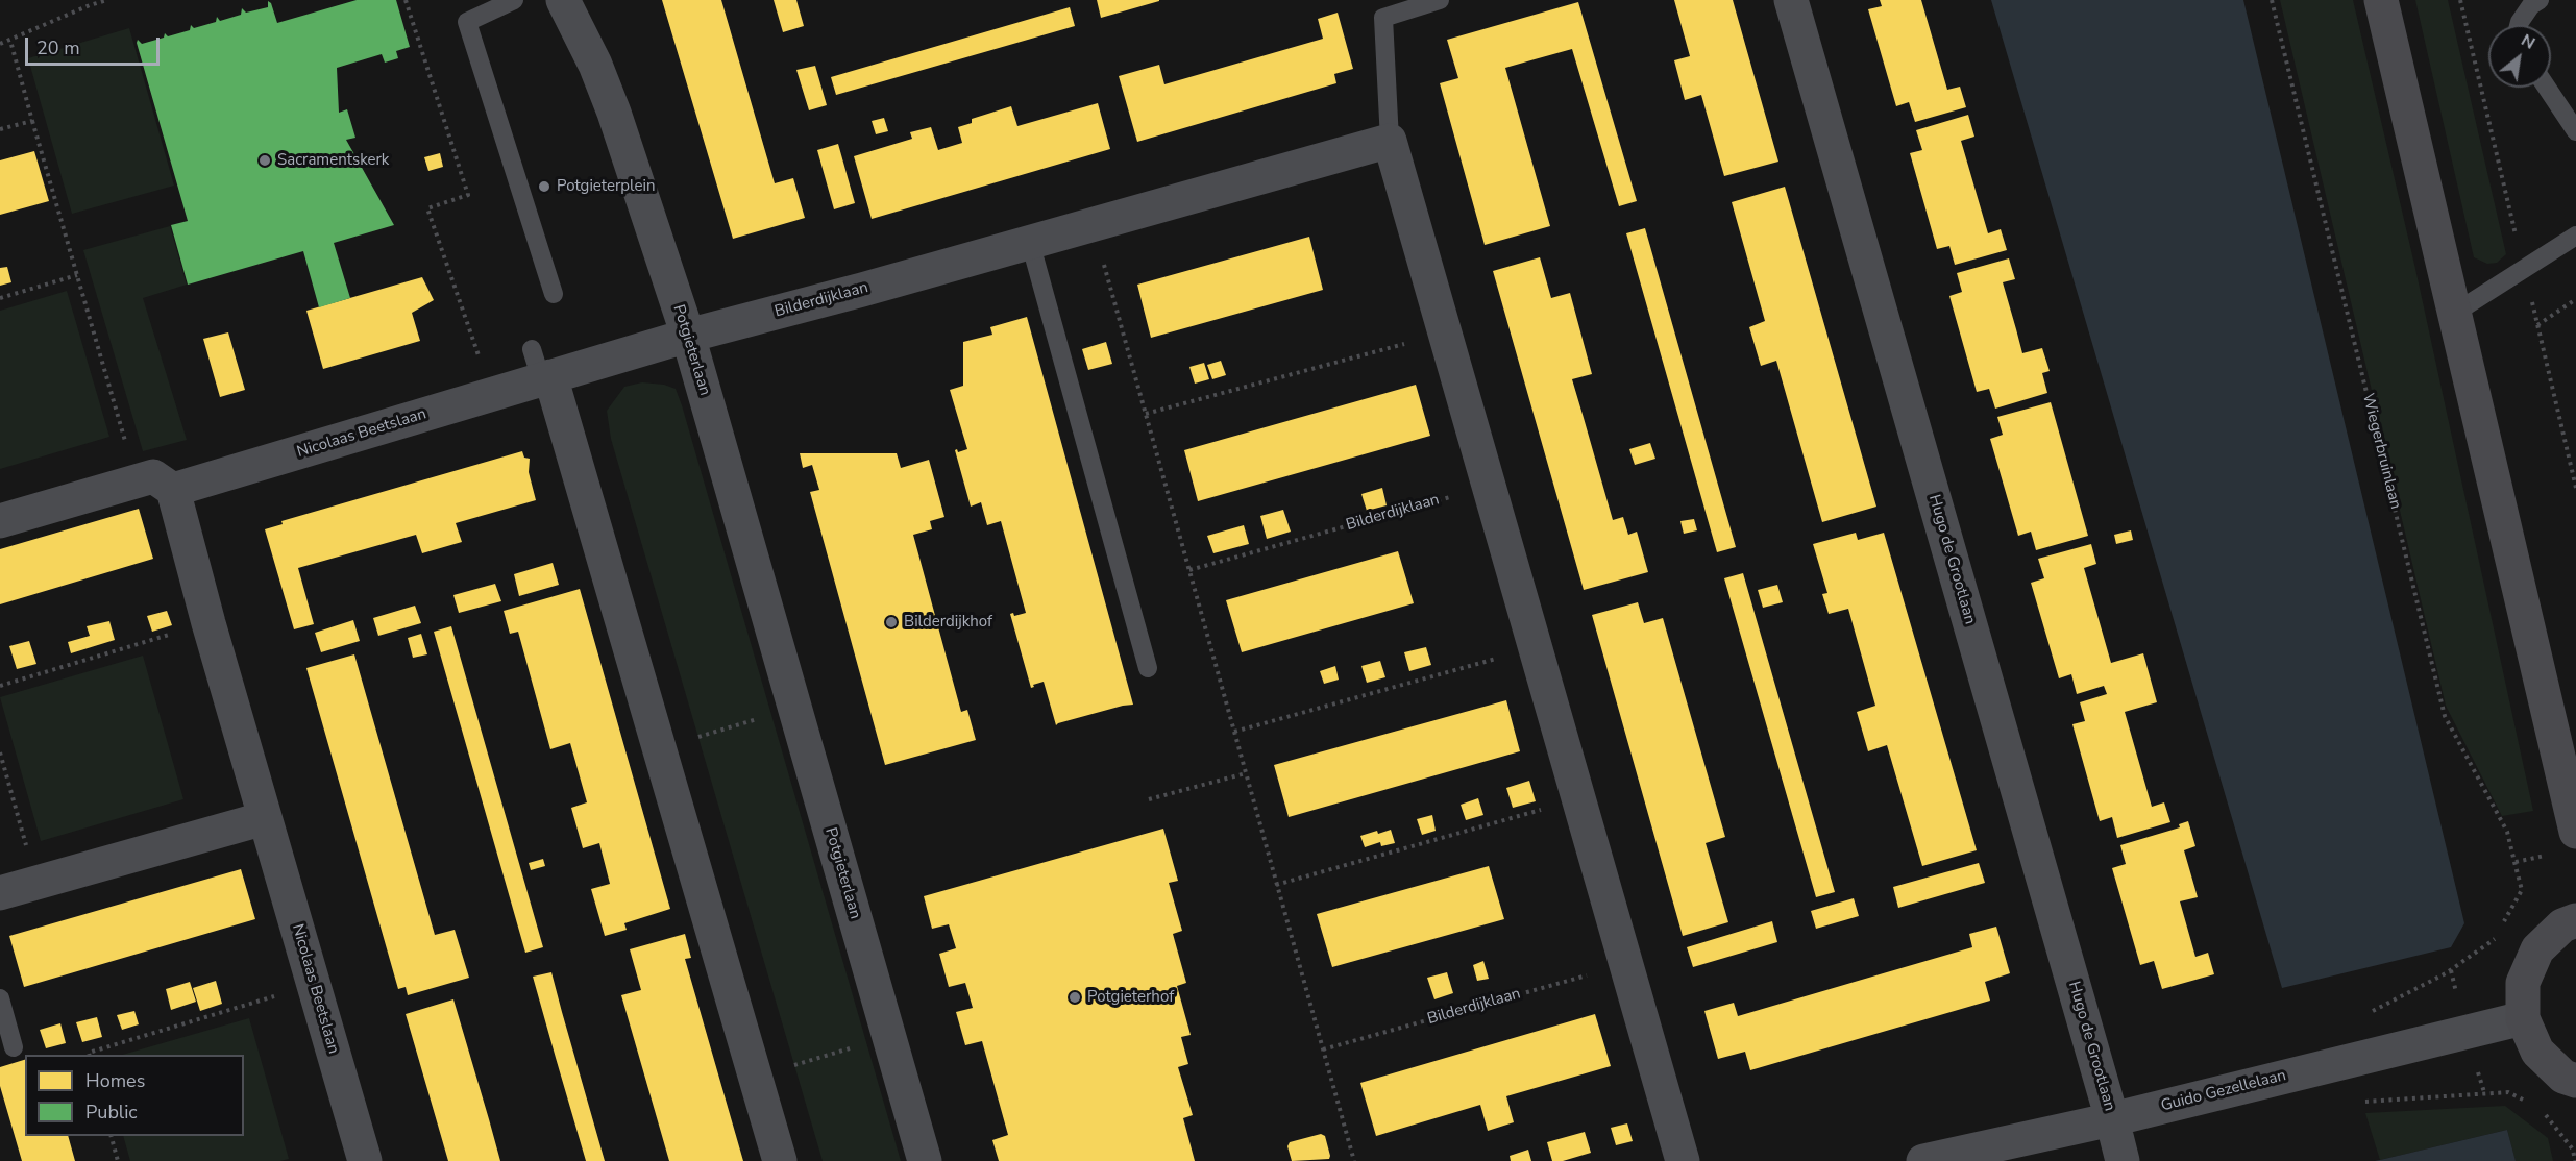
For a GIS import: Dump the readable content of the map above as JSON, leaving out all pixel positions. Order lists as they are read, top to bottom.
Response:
{
  "streets": {
    "street": [
      "Bilderdijklaan",
      "Potgieterlaan",
      "Nicolaas Beetslaan",
      "Hugo de Grootlaan",
      "Guido Gezellelaan"
    ],
    "path": ["Wiegerbruinlaan"]
  },
  "crossings": [
    ["Bilderdijklaan", "Potgieterlaan"],
    ["Bilderdijklaan", "Nicolaas Beetslaan"],
    ["Hugo de Grootlaan", "Guido Gezellelaan"]
  ],
  "places": [
    "Sacramentskerk",
    "Potgieterplein",
    "Bilderdijkhof",
    "Potgieterhof"
  ],
  "legend": ["Homes", "Public"],
  "scale_bar": "20 m",
  "north": "top right"
}
